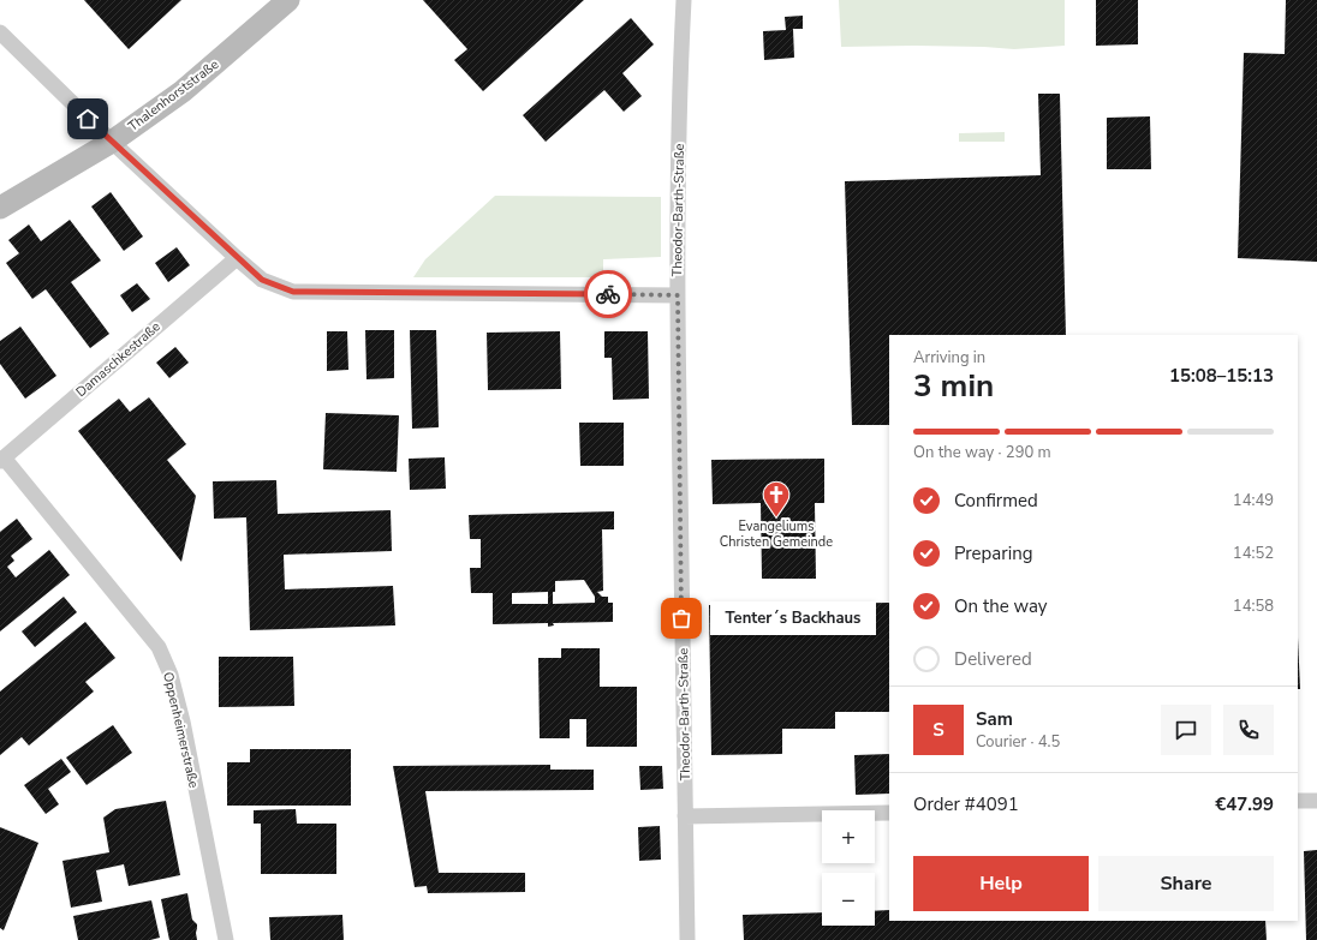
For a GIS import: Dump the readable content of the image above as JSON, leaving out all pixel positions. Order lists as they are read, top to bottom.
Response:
{
  "streets": {
    "main road": ["Thalenhorststraße"],
    "street": ["Theodor-Barth-Straße", "Damaschkestraße", "Oppenheimerstraße"]
  },
  "crossings": [
    ["Damaschkestraße", "Oppenheimerstraße"]
  ],
  "places": {
    "church": ["Evangeliums Christen Gemeinde"],
    "other": ["Tenter´s Backhaus"]
  },
  "page": {
    "heading": ["3 min", "Arriving in", "15:08–15:13"],
    "panel": [
      "Sam",
      "Courier · 4.5",
      "Order #4091",
      "€47.99"
    ],
    "bar": "On the way · 290 m",
    "list": [
      ["Confirmed", "14:49"],
      ["Preparing", "14:52"],
      ["On the way", "14:58"],
      "Delivered"
    ],
    "bubble": "Tenter´s Backhaus",
    "round": "S",
    "map_buttons": ["+", "−"],
    "buttons": ["Help", "Share"]
  }
}
